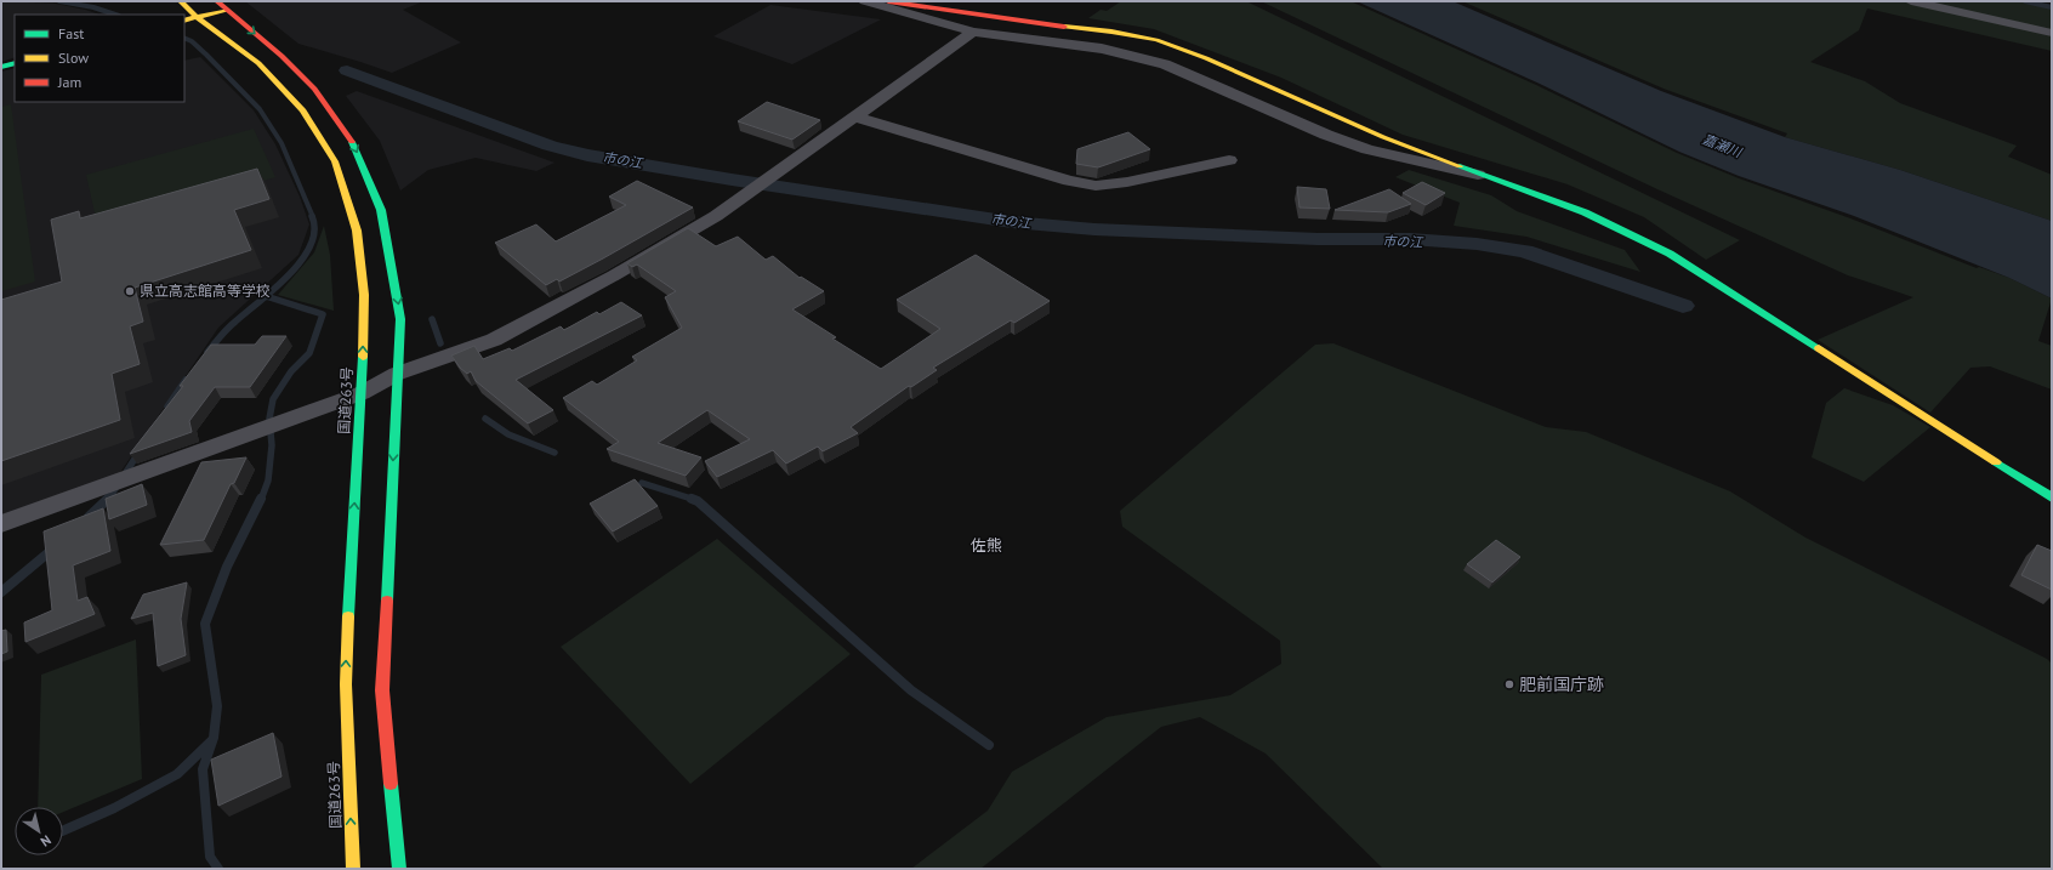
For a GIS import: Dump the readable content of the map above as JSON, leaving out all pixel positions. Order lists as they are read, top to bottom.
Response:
{
  "streets": {
    "main road": ["国道263号"]
  },
  "districts": ["佐熊"],
  "water": ["嘉瀬川", "市の江"],
  "places": ["県立高志館高等学校", "肥前国庁跡"],
  "legend": ["Fast", "Slow", "Jam"],
  "north": "bottom right"
}
